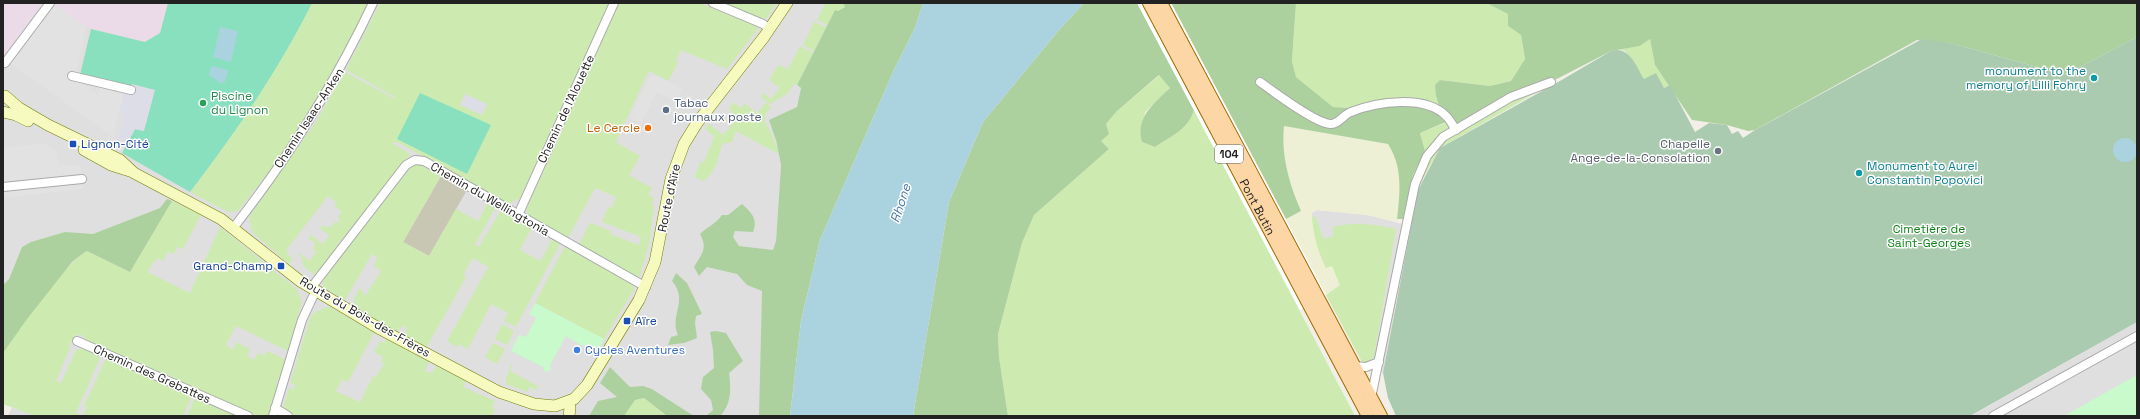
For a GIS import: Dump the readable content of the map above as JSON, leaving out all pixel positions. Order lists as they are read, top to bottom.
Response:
{
  "streets": {
    "main road": ["104", "Pont Butin"],
    "street": [
      "Chemin de l'Alouette",
      "Chemin Isaac-Anken",
      "Route d'Aïre",
      "Chemin du Wellingtonia",
      "Route du Bois-des-Frères",
      "Chemin des Grebattes"
    ]
  },
  "crossings": [
    ["Chemin de l'Alouette", "Chemin du Wellingtonia"],
    ["Chemin Isaac-Anken", "Route du Bois-des-Frères"],
    ["104", "Pont Butin"],
    ["Route d'Aïre", "Chemin du Wellingtonia"],
    ["Route d'Aïre", "Route du Bois-des-Frères"],
    ["Chemin du Wellingtonia", "Route du Bois-des-Frères"]
  ],
  "water": ["Rhone"],
  "parks": ["Cimetière de Saint-Georges"],
  "places": {
    "other": [
      "monument to the memory of Lilli Fohry",
      "Piscine du Lignon",
      "Tabac journaux poste",
      "Le Cercle",
      "Chapelle Ange-de-la-Consolation",
      "Monument to Aurel Constantin Popovici",
      "Cycles Aventures"
    ],
    "transit": ["Lignon-Cité", "Grand-Champ", "Aïre"]
  }
}
